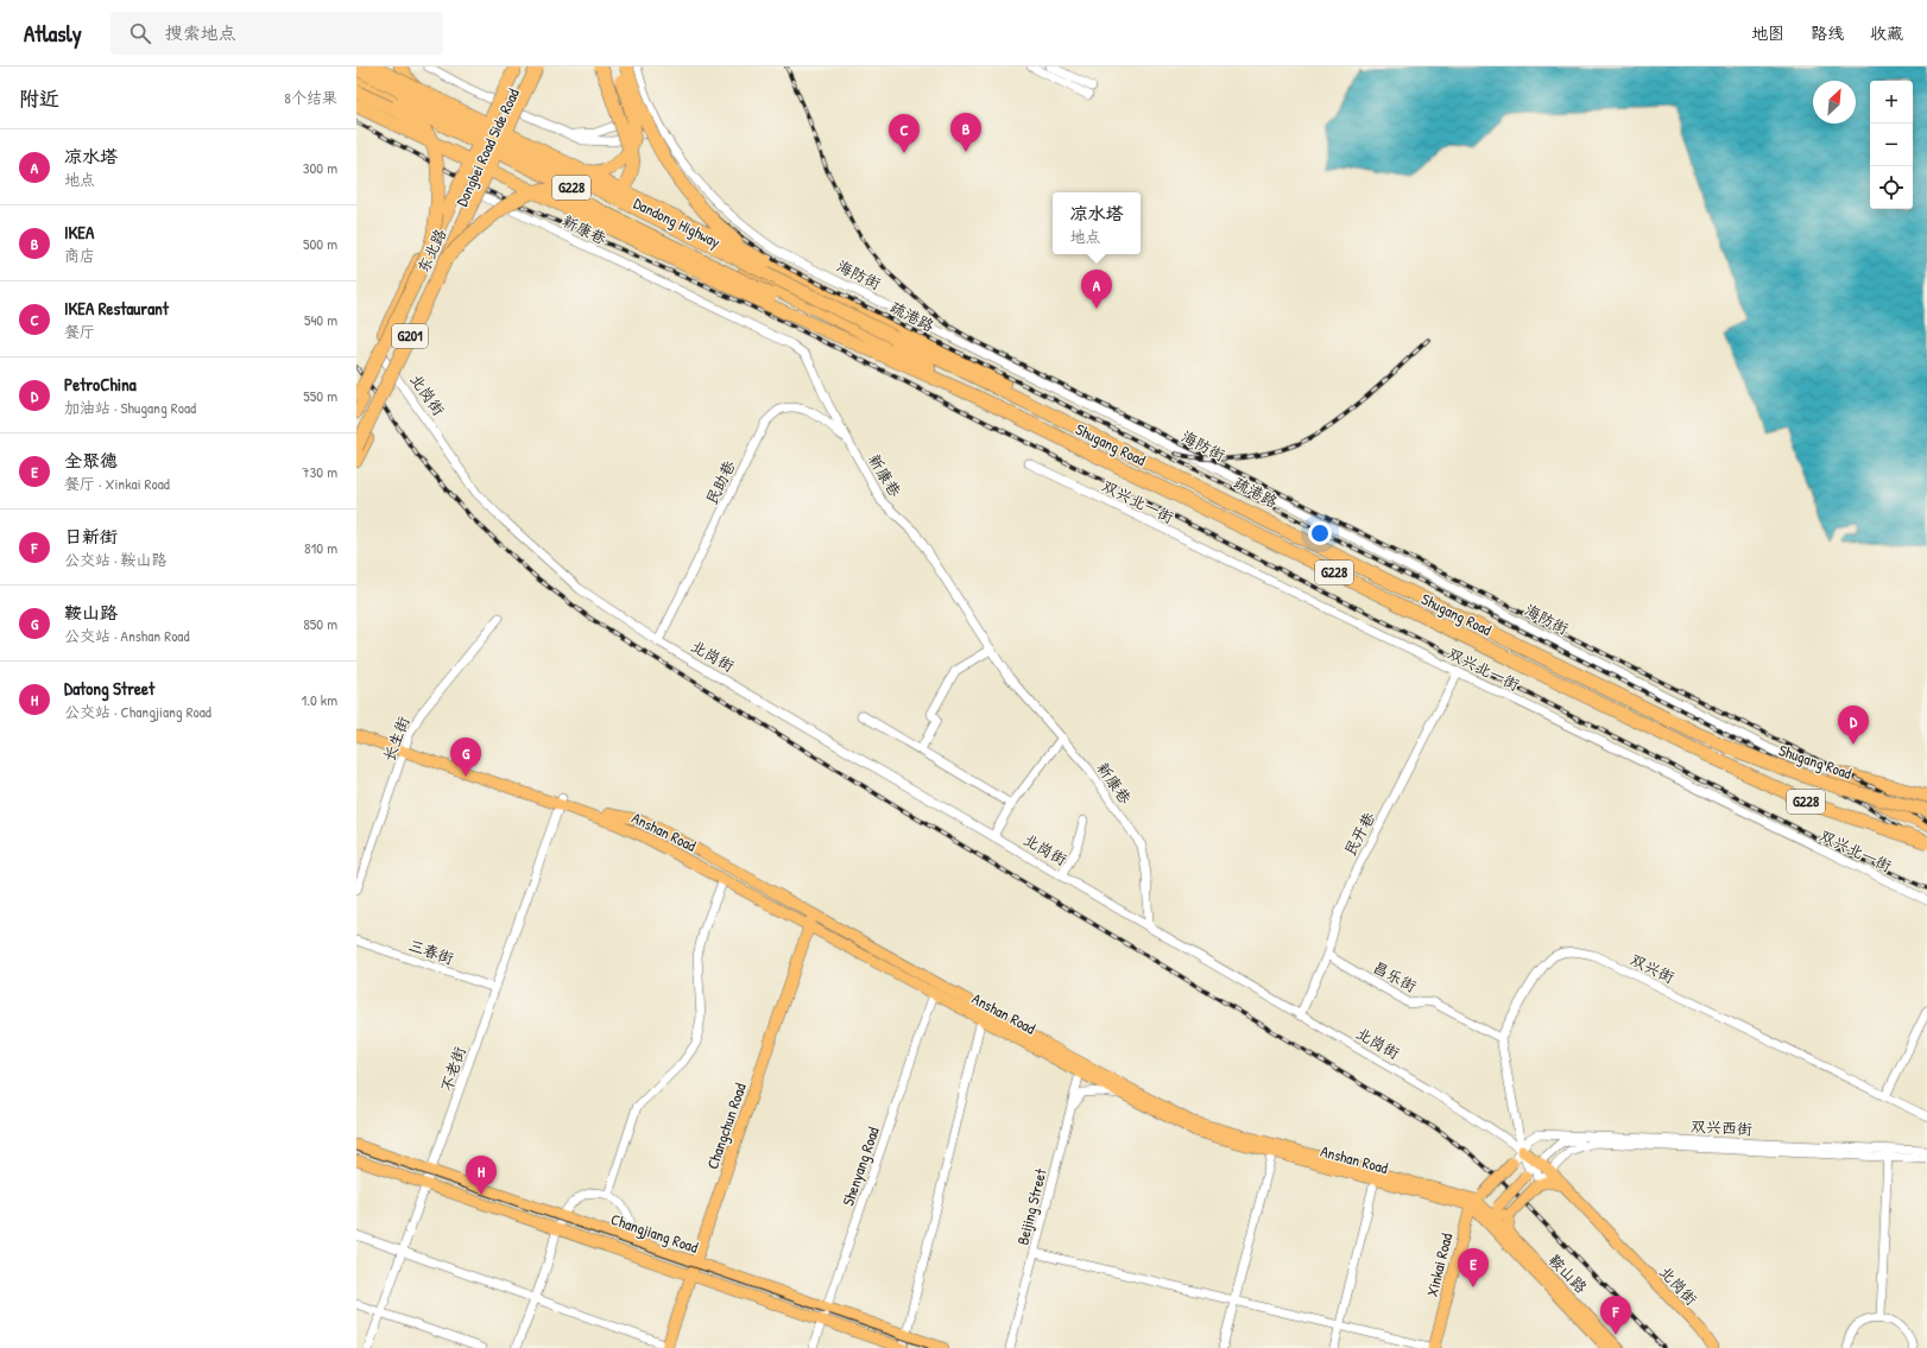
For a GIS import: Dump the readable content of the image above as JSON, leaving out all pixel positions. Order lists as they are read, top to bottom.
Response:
{
  "streets": {
    "highway": [
      "G228",
      "Dandong Highway",
      "东北路",
      "疏港路",
      "G201",
      "Shugang Road"
    ],
    "main road": [
      "Dongbei Road Side Road",
      "北岗街",
      "Anshan Road",
      "Changchun Road",
      "Changjiang Road",
      "Xinkai Road",
      "鞍山路"
    ],
    "street": [
      "新康巷",
      "海防街",
      "民助巷",
      "双兴北一街",
      "长生街",
      "民开巷",
      "三春街",
      "双兴街",
      "昌乐街",
      "不老街",
      "双兴西街",
      "Shenyang Road",
      "Beijing Street"
    ]
  },
  "crossings": [
    ["Dongbei Road Side Road", "新康巷"],
    ["Dongbei Road Side Road", "东北路"],
    ["Dongbei Road Side Road", "北岗街"],
    ["Dandong Highway", "疏港路"],
    ["Dandong Highway", "Shugang Road"],
    ["新康巷", "北岗街"],
    ["新康巷", "民助巷"],
    ["东北路", "北岗街"],
    ["疏港路", "Shugang Road"],
    ["北岗街", "民助巷"],
    ["北岗街", "民开巷"],
    ["北岗街", "双兴西街"],
    ["双兴北一街", "民开巷"],
    ["长生街", "Anshan Road"],
    ["Anshan Road", "不老街"],
    ["Anshan Road", "Changchun Road"],
    ["Anshan Road", "Shenyang Road"],
    ["Anshan Road", "Beijing Street"],
    ["Anshan Road", "Xinkai Road"],
    ["Anshan Road", "鞍山路"],
    ["民开巷", "昌乐街"],
    ["三春街", "不老街"],
    ["双兴街", "昌乐街"],
    ["不老街", "Changjiang Road"],
    ["Changchun Road", "Changjiang Road"],
    ["Shenyang Road", "Changjiang Road"]
  ],
  "north": "top right",
  "page": {
    "header": "Atlasly",
    "search": "搜索地点",
    "nav": ["地图", "路线", "收藏"],
    "heading": ["附近", "8个结果"],
    "map_buttons": ["+", "−"],
    "pins": [
      "B",
      "C",
      "A",
      "D",
      "G",
      "H",
      "E",
      "F"
    ],
    "list": [
      {
        "mark": "A",
        "name": "凉水塔",
        "note": "地点",
        "value": "300 m"
      },
      {
        "mark": "B",
        "name": "IKEA",
        "note": "商店",
        "value": "500 m"
      },
      {
        "mark": "C",
        "name": "IKEA Restaurant",
        "note": "餐厅",
        "value": "540 m"
      },
      {
        "mark": "D",
        "name": "PetroChina",
        "note": "加油站 · Shugang Road",
        "value": "550 m"
      },
      {
        "mark": "E",
        "name": "全聚德",
        "note": "餐厅 · Xinkai Road",
        "value": "730 m"
      },
      {
        "mark": "F",
        "name": "日新街",
        "note": "公交站 · 鞍山路",
        "value": "810 m"
      },
      {
        "mark": "G",
        "name": "鞍山路",
        "note": "公交站 · Anshan Road",
        "value": "850 m"
      },
      {
        "mark": "H",
        "name": "Datong Street",
        "note": "公交站 · Changjiang Road",
        "value": "1.0 km"
      }
    ],
    "popup": ["凉水塔", "地点"]
  }
}
